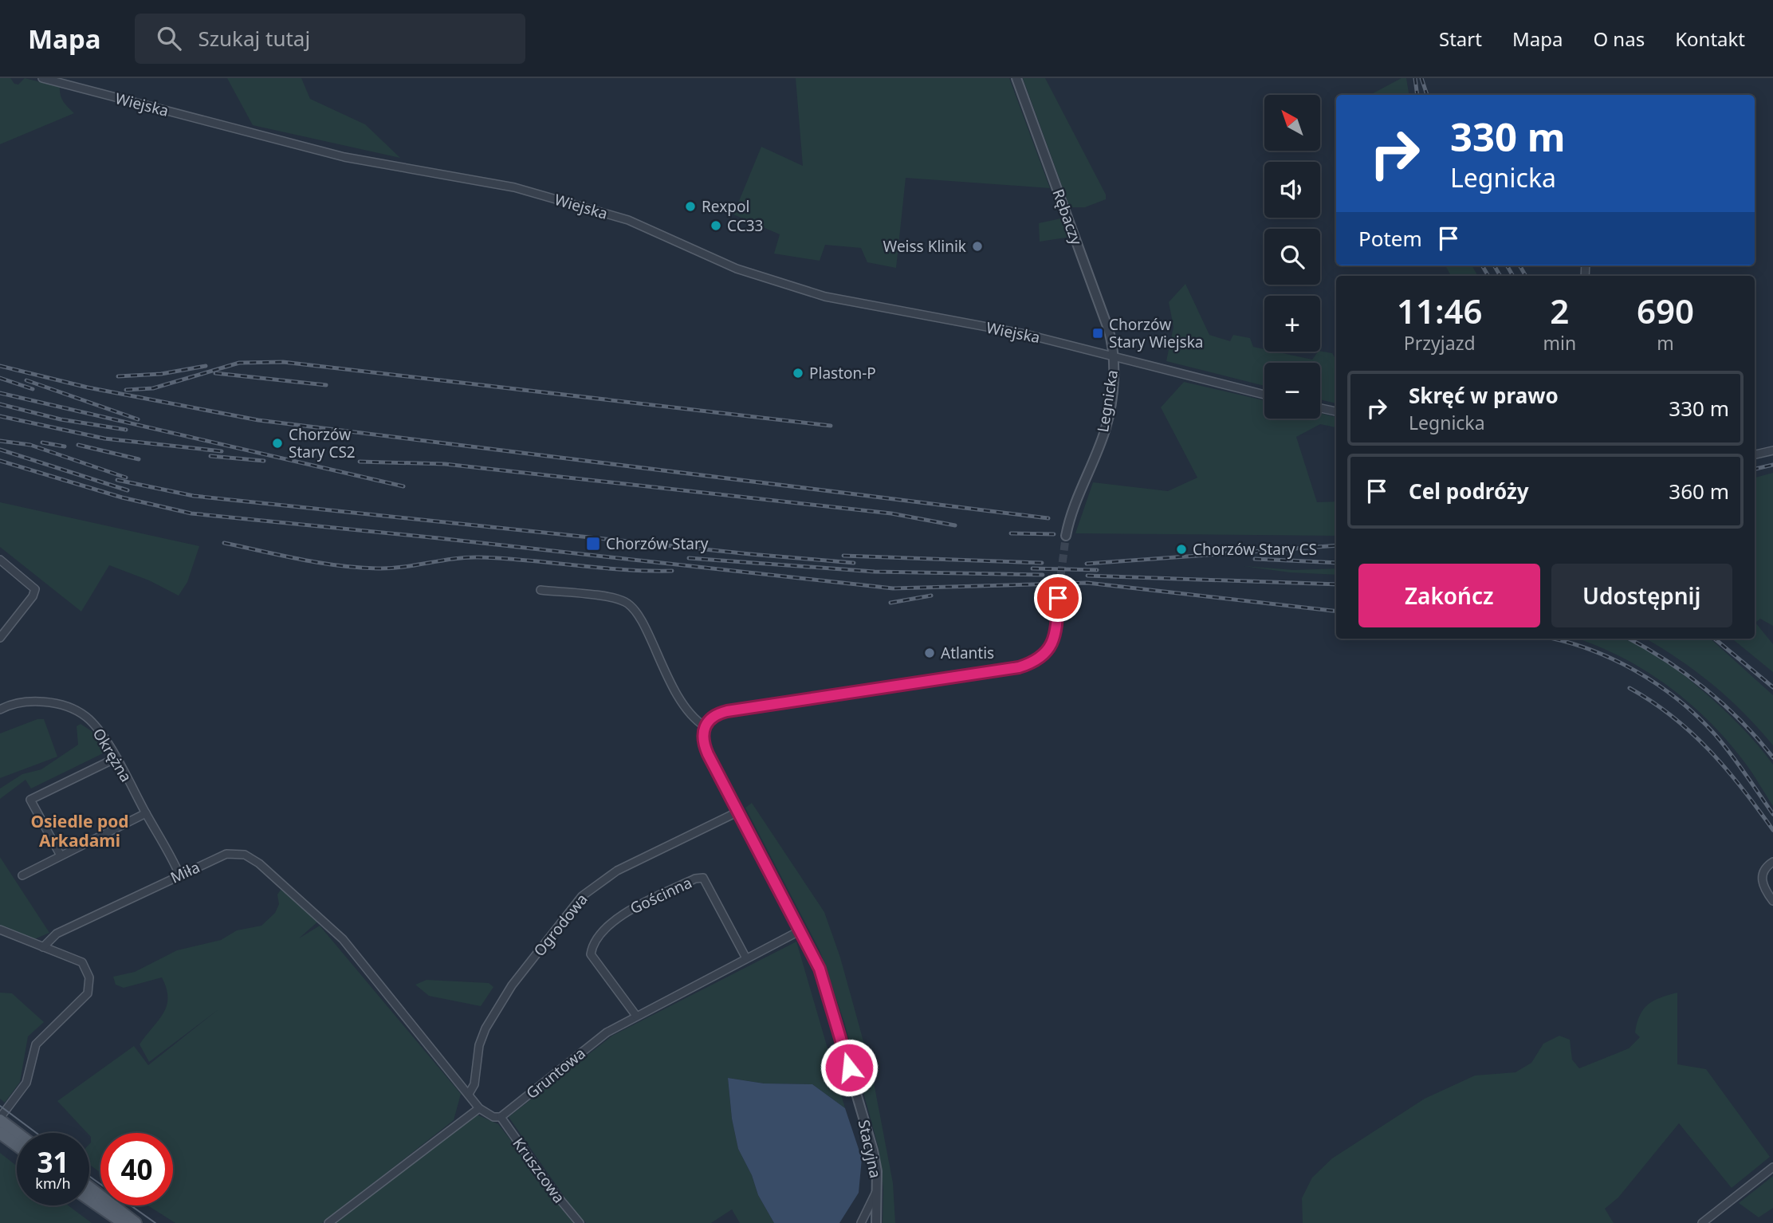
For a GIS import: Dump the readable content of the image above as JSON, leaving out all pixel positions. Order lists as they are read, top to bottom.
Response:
{
  "streets": {
    "street": [
      "Wiejska",
      "Rębaczy",
      "Legnicka",
      "Okrężna",
      "Miła",
      "Gościnna",
      "Ogrodowa",
      "Gruntowa",
      "Stacyjna",
      "Kruszcowa"
    ]
  },
  "crossings": [
    ["Wiejska", "Rębaczy"],
    ["Wiejska", "Legnicka"],
    ["Rębaczy", "Legnicka"],
    ["Okrężna", "Miła"],
    ["Miła", "Ogrodowa"],
    ["Gościnna", "Gruntowa"],
    ["Ogrodowa", "Stacyjna"],
    ["Gruntowa", "Stacyjna"],
    ["Gruntowa", "Kruszcowa"]
  ],
  "districts": ["Osiedle pod Arkadami"],
  "places": {
    "other": [
      "Rexpol",
      "CC33",
      "Weiss Klinik",
      "Plaston-P",
      "Chorzów Stary CS2",
      "Chorzów Stary CS",
      "Atlantis"
    ],
    "transit": ["Chorzów Stary Wiejska", "Chorzów Stary"]
  },
  "north": "top left",
  "page": {
    "header": "Mapa",
    "search": "Szukaj tutaj",
    "nav": [
      "Start",
      "Mapa",
      "O nas",
      "Kontakt"
    ],
    "map_buttons": ["+", "−"],
    "turn": ["330 m", "Legnicka"],
    "then": "Potem",
    "eta": [
      "11:46",
      "Przyjazd",
      "2",
      "min",
      "690",
      "m"
    ],
    "list": [
      {
        "name": "Skręć w prawo",
        "note": "Legnicka",
        "value": "330 m"
      },
      {
        "name": "Cel podróży",
        "value": "360 m"
      }
    ],
    "buttons": ["Zakończ", "Udostępnij"],
    "speed": "31 km/h",
    "limit": "40"
  }
}
